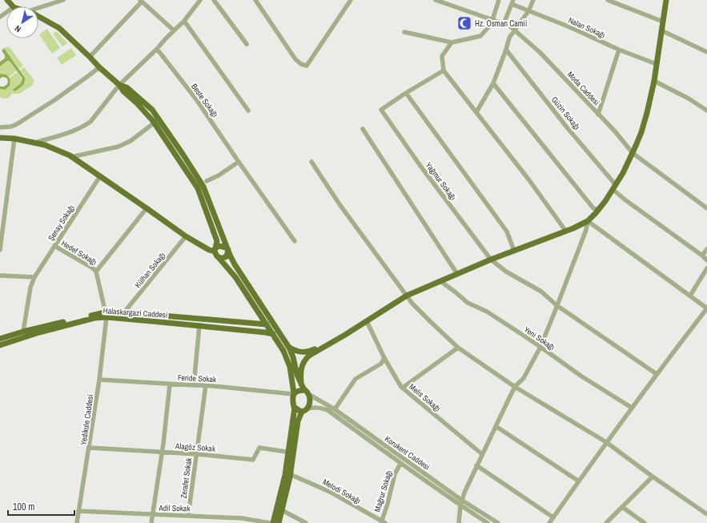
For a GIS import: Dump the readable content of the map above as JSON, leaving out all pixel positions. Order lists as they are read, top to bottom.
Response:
{
  "streets": {
    "main road": ["Halaskargazi Caddesi"],
    "street": [
      "Nalan Sokağı",
      "Moda Caddesi",
      "Beste Sokağı",
      "Güzin Sokağı",
      "Yağmur Sokağı",
      "Şenay Sokağı",
      "Hedef Sokağı",
      "Külhan Sokağı",
      "Yeni Sokağı",
      "Feride Sokak",
      "Melis Sokağı",
      "Yedikule Caddesi",
      "Alagöz Sokak",
      "Korukent Caddesi",
      "Zerafet Sokak",
      "Melodi Sokağı",
      "Mağrur Sokağı",
      "Adil Sokak"
    ]
  },
  "crossings": [
    ["Şenay Sokağı", "Hedef Sokağı"],
    ["Hedef Sokağı", "Yedikule Caddesi"],
    ["Halaskargazi Caddesi", "Yedikule Caddesi"],
    ["Feride Sokak", "Yedikule Caddesi"],
    ["Feride Sokak", "Korukent Caddesi"],
    ["Feride Sokak", "Zerafet Sokak"],
    ["Yedikule Caddesi", "Alagöz Sokak"],
    ["Yedikule Caddesi", "Adil Sokak"],
    ["Alagöz Sokak", "Zerafet Sokak"],
    ["Korukent Caddesi", "Mağrur Sokağı"],
    ["Zerafet Sokak", "Adil Sokak"],
    ["Melodi Sokağı", "Mağrur Sokağı"]
  ],
  "places": {
    "mosque": ["Hz. Osman Camii"]
  },
  "scale_bar": "100 m",
  "north": "bottom left"
}
